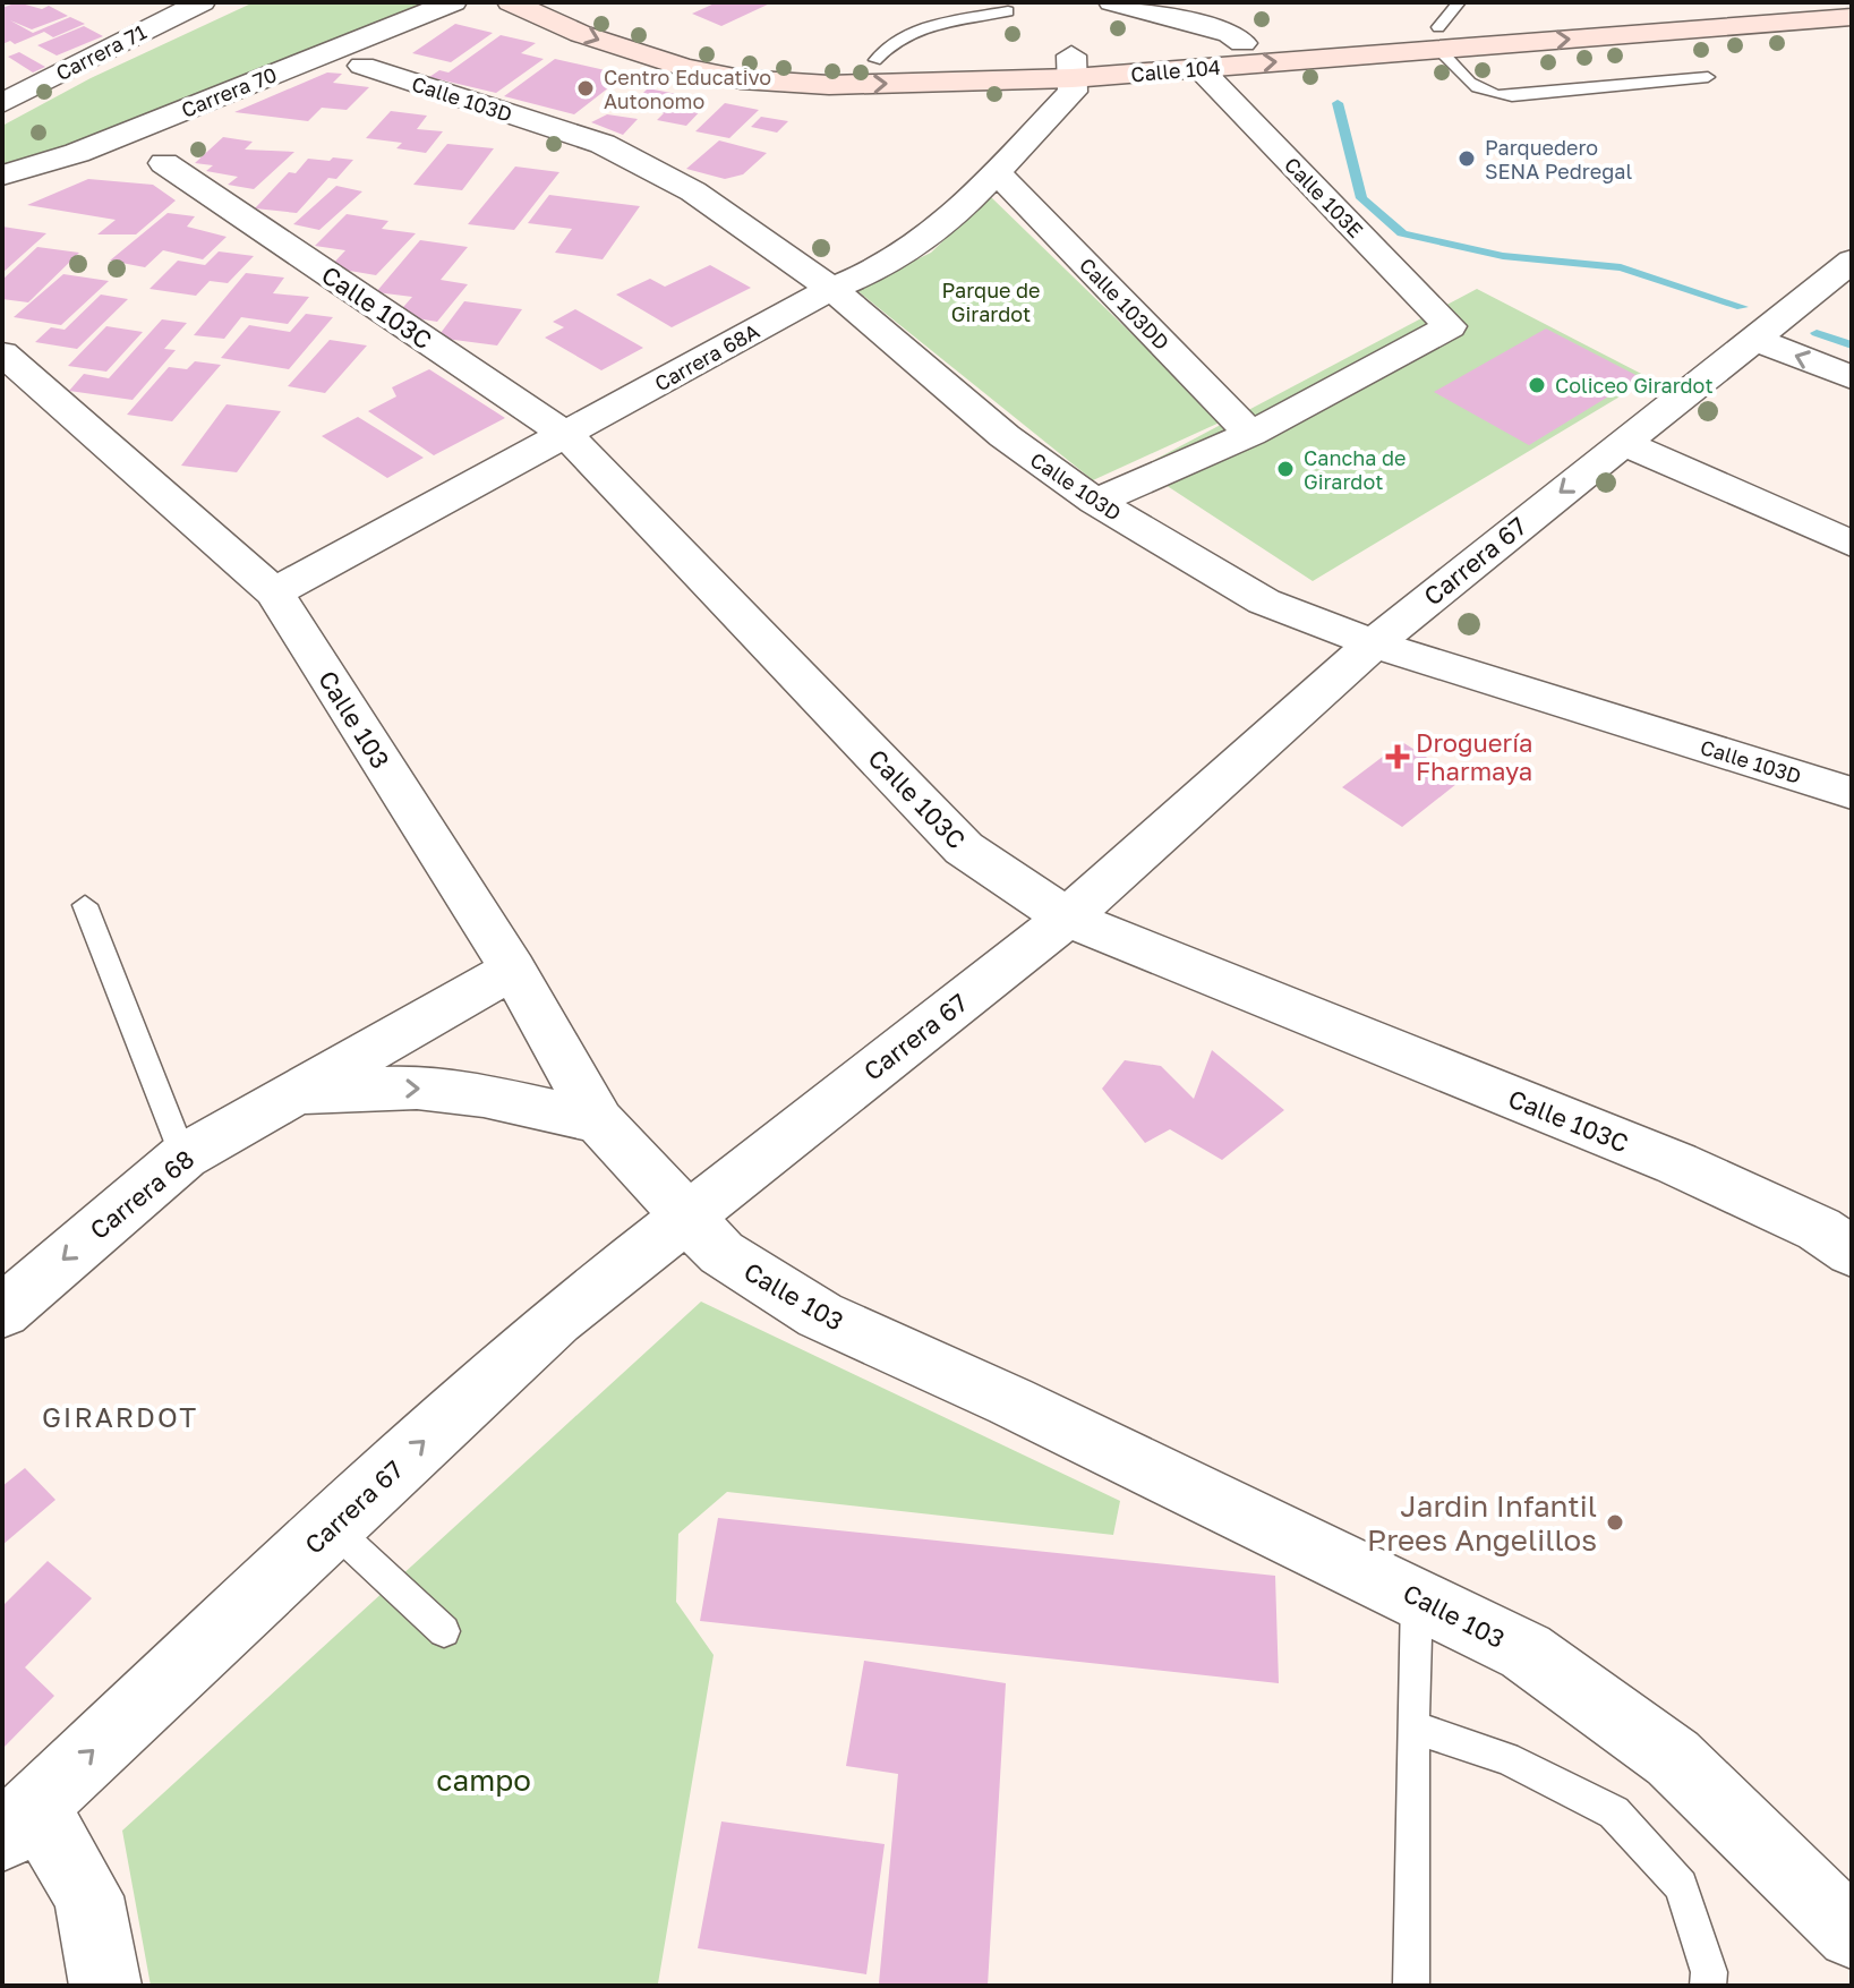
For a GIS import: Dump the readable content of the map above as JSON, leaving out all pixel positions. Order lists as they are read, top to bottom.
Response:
{
  "streets": {
    "main road": ["Calle 104"],
    "street": [
      "Carrera 71",
      "Carrera 70",
      "Calle 103D",
      "Calle 103E",
      "Calle 103DD",
      "Calle 103C",
      "Carrera 68A",
      "Carrera 67",
      "Calle 103",
      "Carrera 68"
    ]
  },
  "crossings": [
    ["Calle 104", "Calle 103E"],
    ["Calle 104", "Carrera 68A"],
    ["Calle 103D", "Carrera 68A"],
    ["Calle 103D", "Carrera 67"],
    ["Calle 103E", "Calle 103DD"],
    ["Calle 103DD", "Carrera 68A"],
    ["Calle 103C", "Carrera 68A"],
    ["Calle 103C", "Carrera 67"],
    ["Carrera 68A", "Calle 103"],
    ["Carrera 67", "Calle 103"],
    ["Calle 103", "Carrera 68"]
  ],
  "districts": ["GIRARDOT"],
  "parks": ["Parque de Girardot", "campo"],
  "places": {
    "other": [
      "Centro Educativo Autonomo",
      "Parquedero SENA Pedregal",
      "Coliceo Girardot",
      "Cancha de Girardot",
      "Jardin Infantil Prees Angelillos"
    ],
    "health": ["Droguería Fharmaya"]
  }
}
